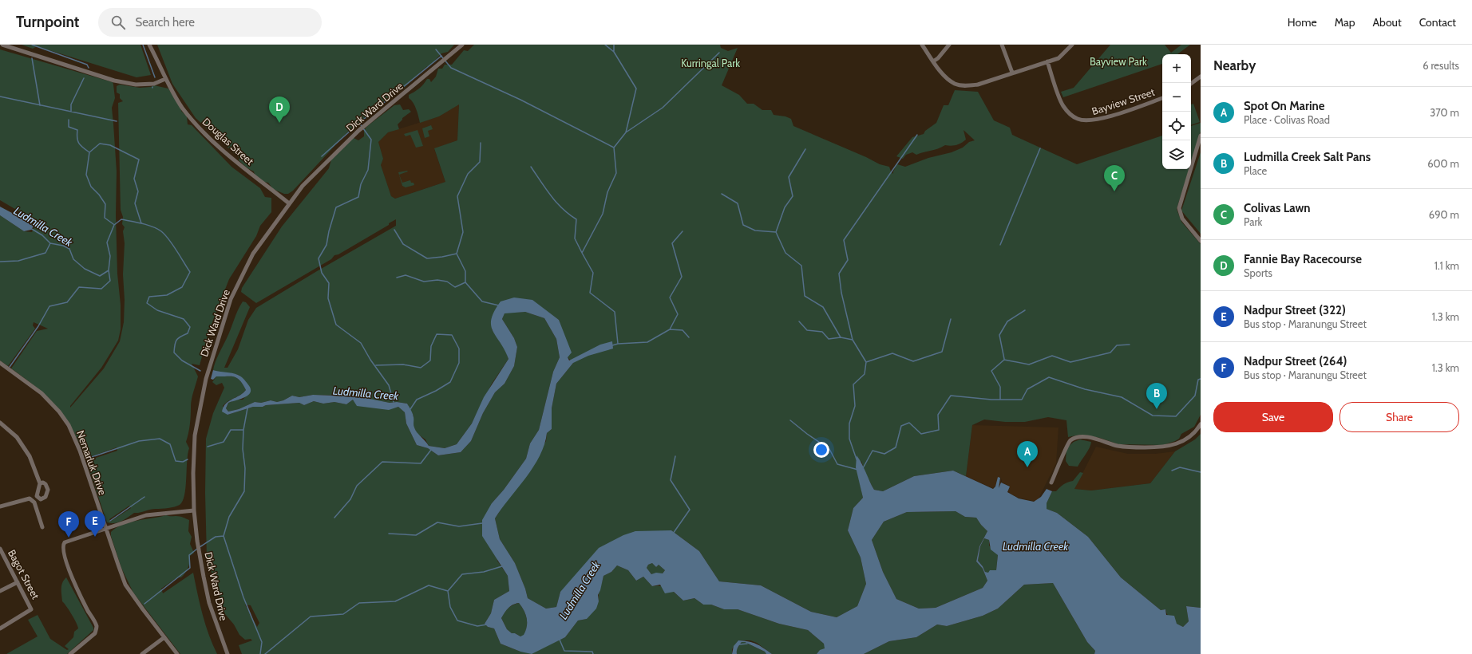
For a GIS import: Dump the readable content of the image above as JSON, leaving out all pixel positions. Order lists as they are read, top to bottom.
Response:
{
  "streets": {
    "street": [
      "Bayview Street",
      "Dick Ward Drive",
      "Douglas Street",
      "Nemarluk Drive",
      "Bagot Street"
    ]
  },
  "crossings": [
    ["Dick Ward Drive", "Douglas Street"]
  ],
  "water": ["Ludmilla Creek"],
  "parks": ["Bayview Park", "Kurringal Park"],
  "page": {
    "header": "Turnpoint",
    "search": "Search here",
    "nav": [
      "Home",
      "Map",
      "About",
      "Contact"
    ],
    "heading": ["Nearby", "6 results"],
    "map_buttons": ["+", "−"],
    "list": [
      {
        "mark": "A",
        "name": "Spot On Marine",
        "note": "Place · Colivas Road",
        "value": "370 m"
      },
      {
        "mark": "B",
        "name": "Ludmilla Creek Salt Pans",
        "note": "Place",
        "value": "600 m"
      },
      {
        "mark": "C",
        "name": "Colivas Lawn",
        "note": "Park",
        "value": "690 m"
      },
      {
        "mark": "D",
        "name": "Fannie Bay Racecourse",
        "note": "Sports",
        "value": "1.1 km"
      },
      {
        "mark": "E",
        "name": "Nadpur Street (322)",
        "note": "Bus stop · Maranungu Street",
        "value": "1.3 km"
      },
      {
        "mark": "F",
        "name": "Nadpur Street (264)",
        "note": "Bus stop · Maranungu Street",
        "value": "1.3 km"
      }
    ],
    "pins": [
      "D",
      "C",
      "B",
      "A",
      "E",
      "F"
    ],
    "buttons": ["Save", "Share"]
  }
}
